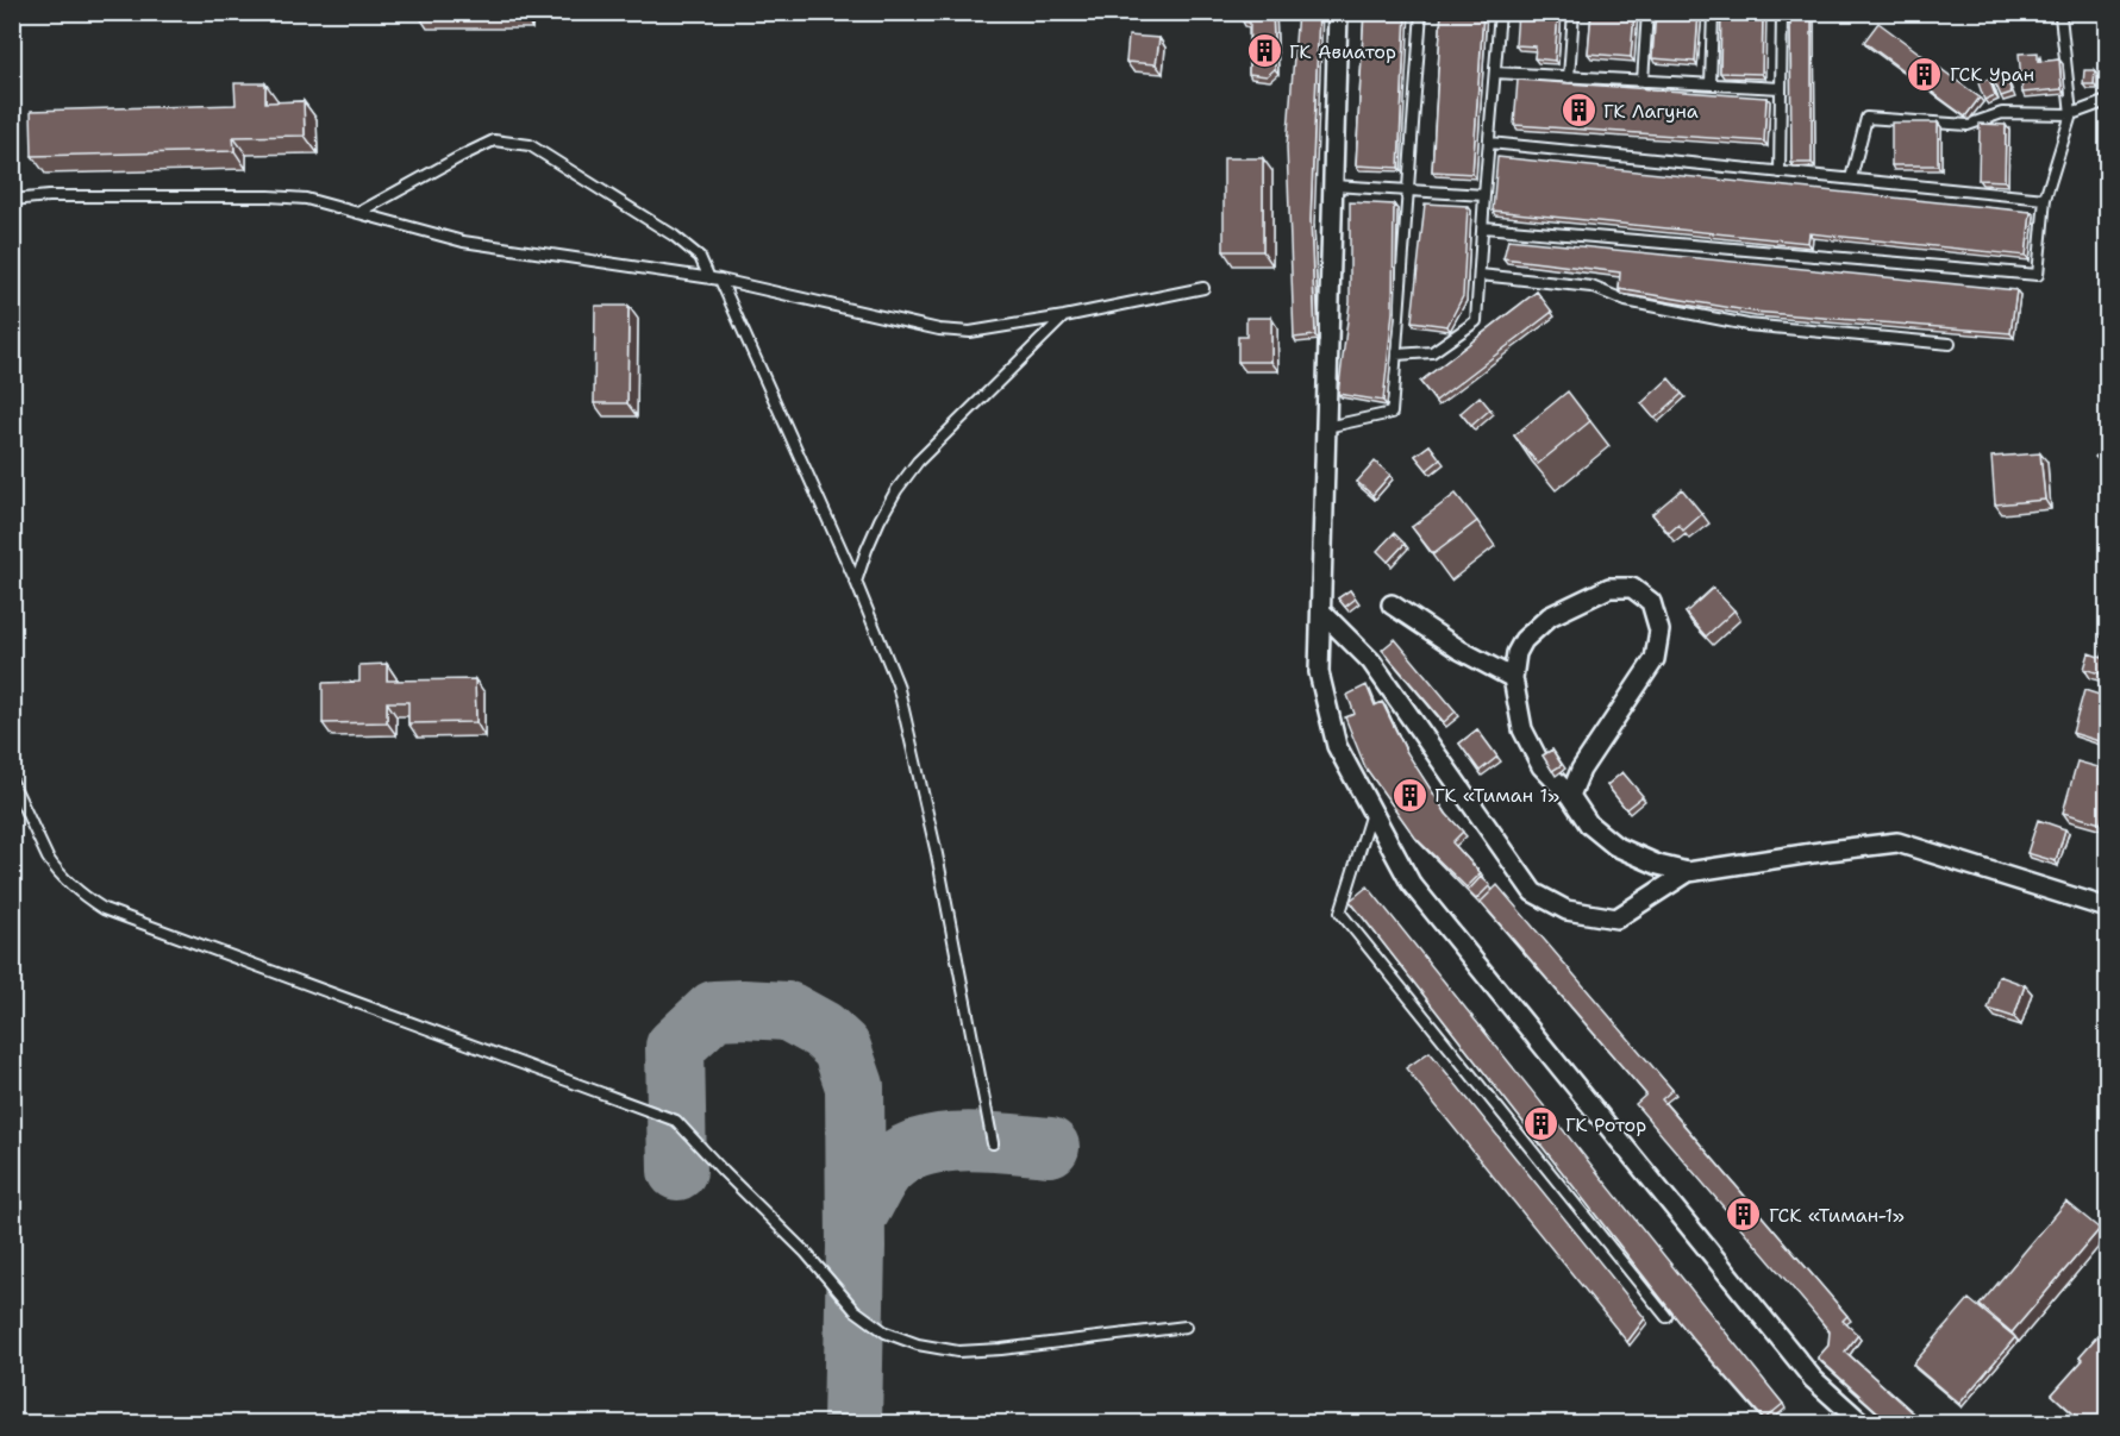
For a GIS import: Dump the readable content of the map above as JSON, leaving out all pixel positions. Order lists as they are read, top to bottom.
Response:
{
  "places": {
    "building": [
      "ГК Авиатор",
      "ГСК Уран",
      "ГК Лагуна",
      "ГК «Тиман 1»",
      "ГК Ротор",
      "ГСК «Тиман-1»"
    ]
  }
}
